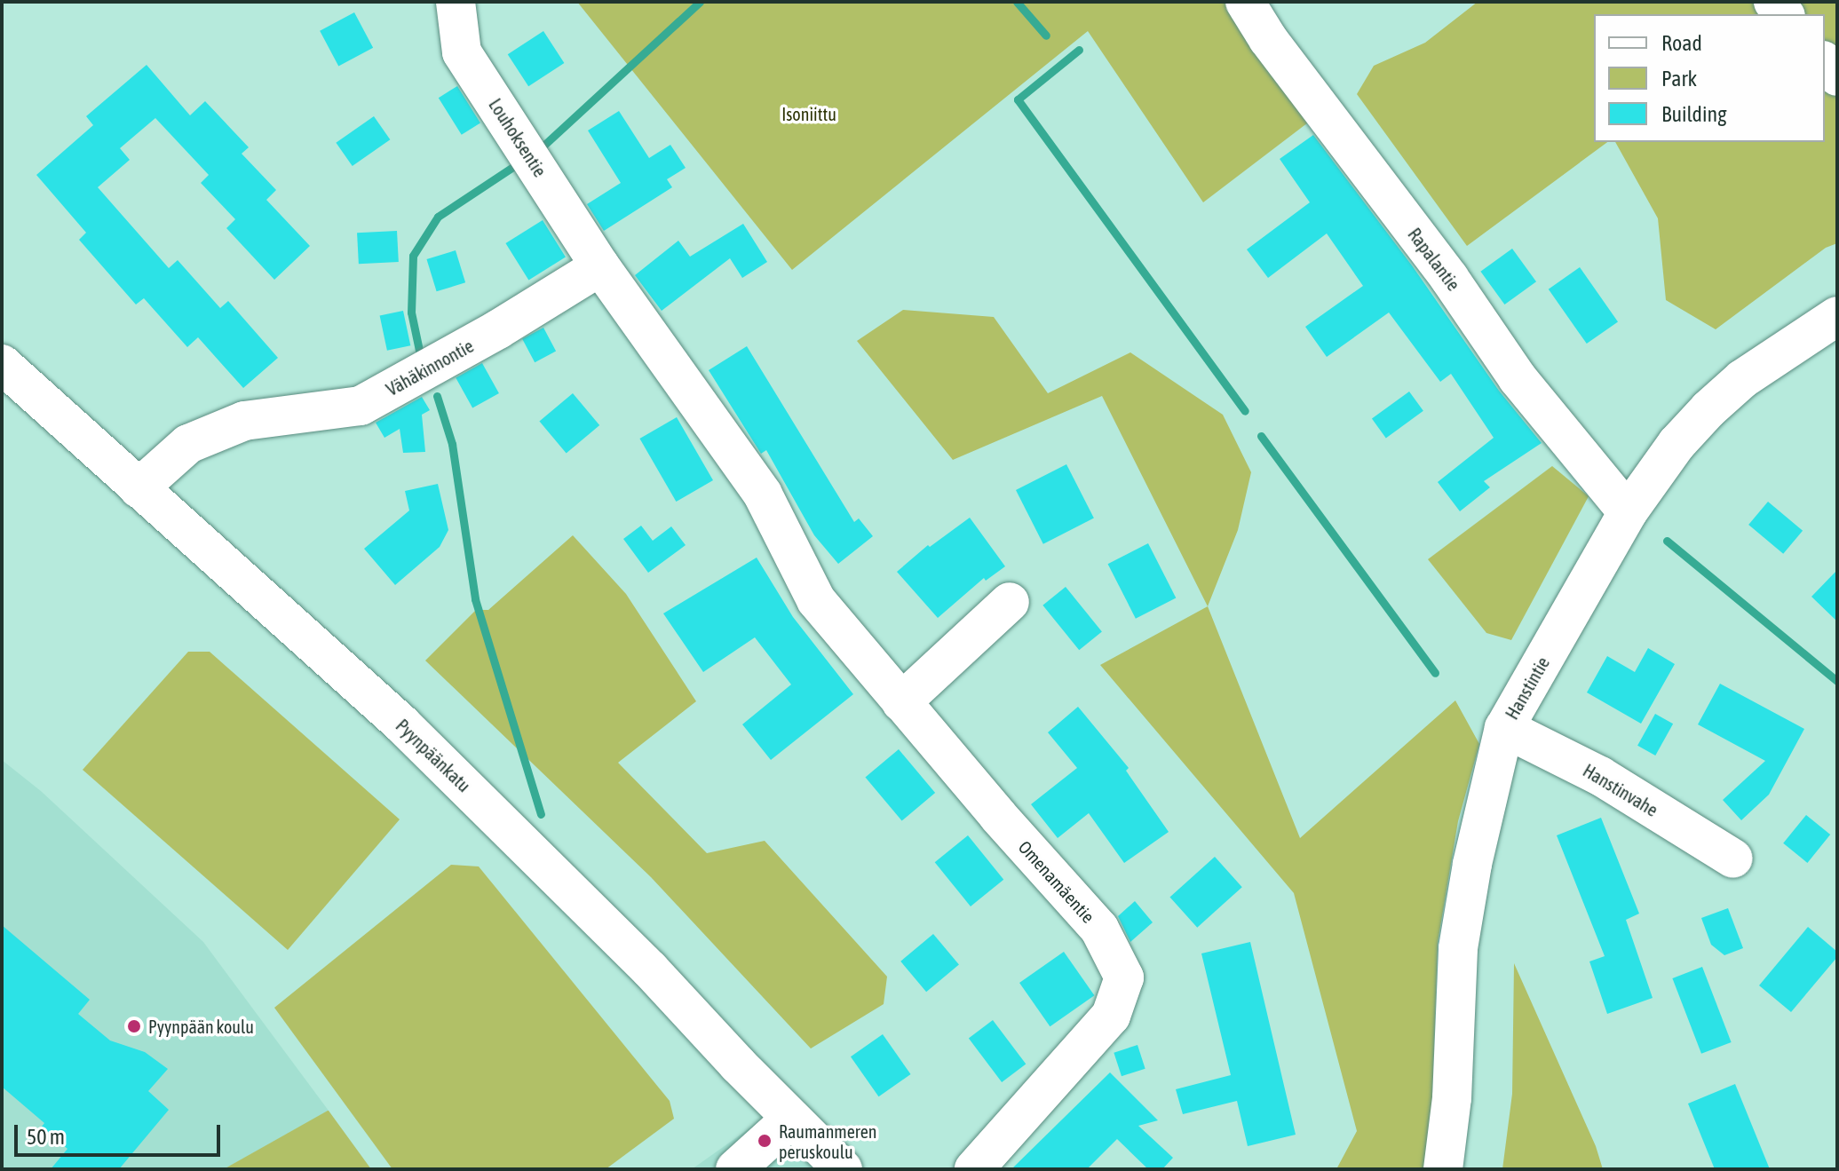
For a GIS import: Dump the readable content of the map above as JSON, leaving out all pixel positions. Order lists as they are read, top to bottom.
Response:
{
  "streets": {
    "street": [
      "Louhoksentie",
      "Rapalantie",
      "Vähäkinnontie",
      "Hanstintie",
      "Pyynpäänkatu",
      "Hanstinvahe",
      "Omenamäentie"
    ]
  },
  "crossings": [
    ["Louhoksentie", "Vähäkinnontie"],
    ["Louhoksentie", "Omenamäentie"],
    ["Rapalantie", "Hanstintie"],
    ["Vähäkinnontie", "Pyynpäänkatu"],
    ["Vähäkinnontie", "Omenamäentie"],
    ["Hanstintie", "Hanstinvahe"]
  ],
  "parks": ["Isoniittu"],
  "places": ["Pyynpään koulu", "Raumanmeren peruskoulu"],
  "legend": ["Road", "Park", "Building"],
  "scale_bar": "50 m"
}
